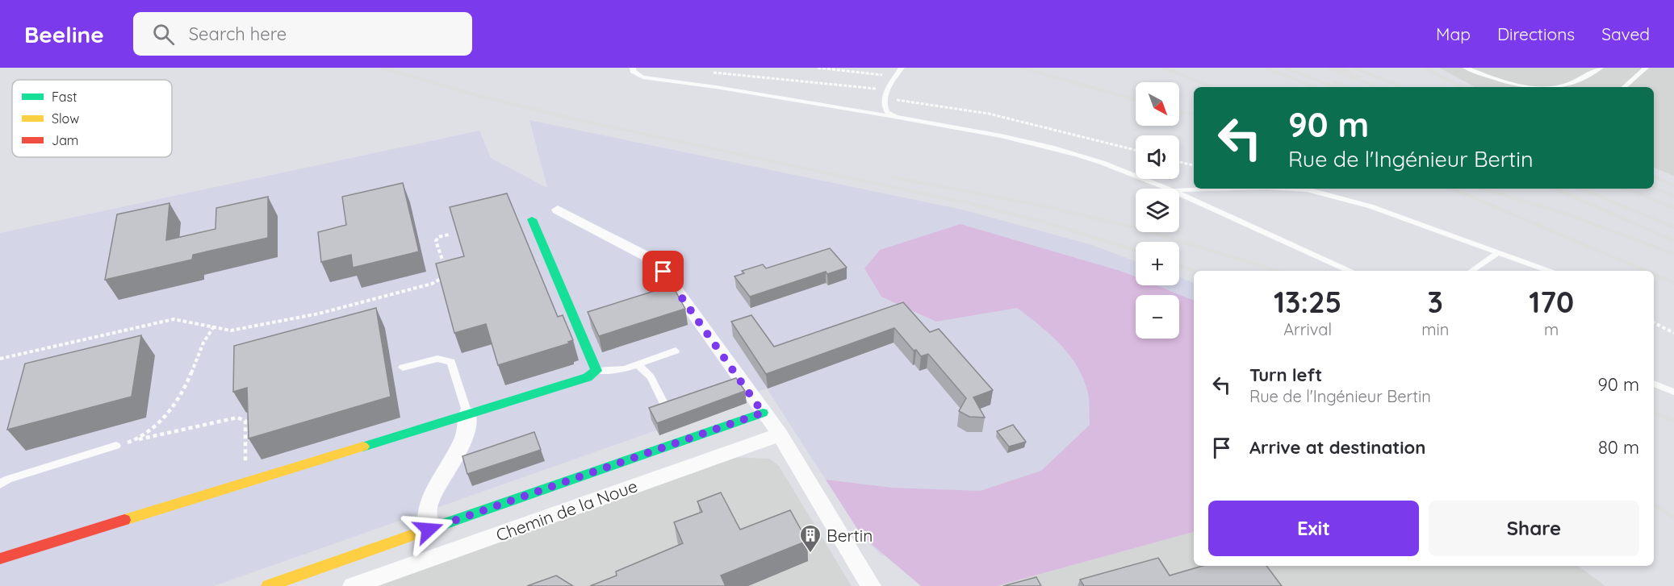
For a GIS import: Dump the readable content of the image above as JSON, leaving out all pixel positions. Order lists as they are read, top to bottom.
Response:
{
  "streets": {
    "street": ["Chemin de la Noue"]
  },
  "places": {
    "building": ["Bertin"]
  },
  "legend": ["Fast", "Slow", "Jam"],
  "north": "bottom right",
  "page": {
    "header": "Beeline",
    "search": "Search here",
    "nav": ["Map", "Directions", "Saved"],
    "map_buttons": ["+", "−"],
    "turn": ["90 m", "Rue de l'Ingénieur Bertin"],
    "eta": [
      "13:25",
      "Arrival",
      "3",
      "min",
      "170",
      "m"
    ],
    "list": [
      {
        "name": "Turn left",
        "note": "Rue de l'Ingénieur Bertin",
        "value": "90 m"
      },
      {
        "name": "Arrive at destination",
        "value": "80 m"
      }
    ],
    "buttons": ["Exit", "Share"]
  }
}
